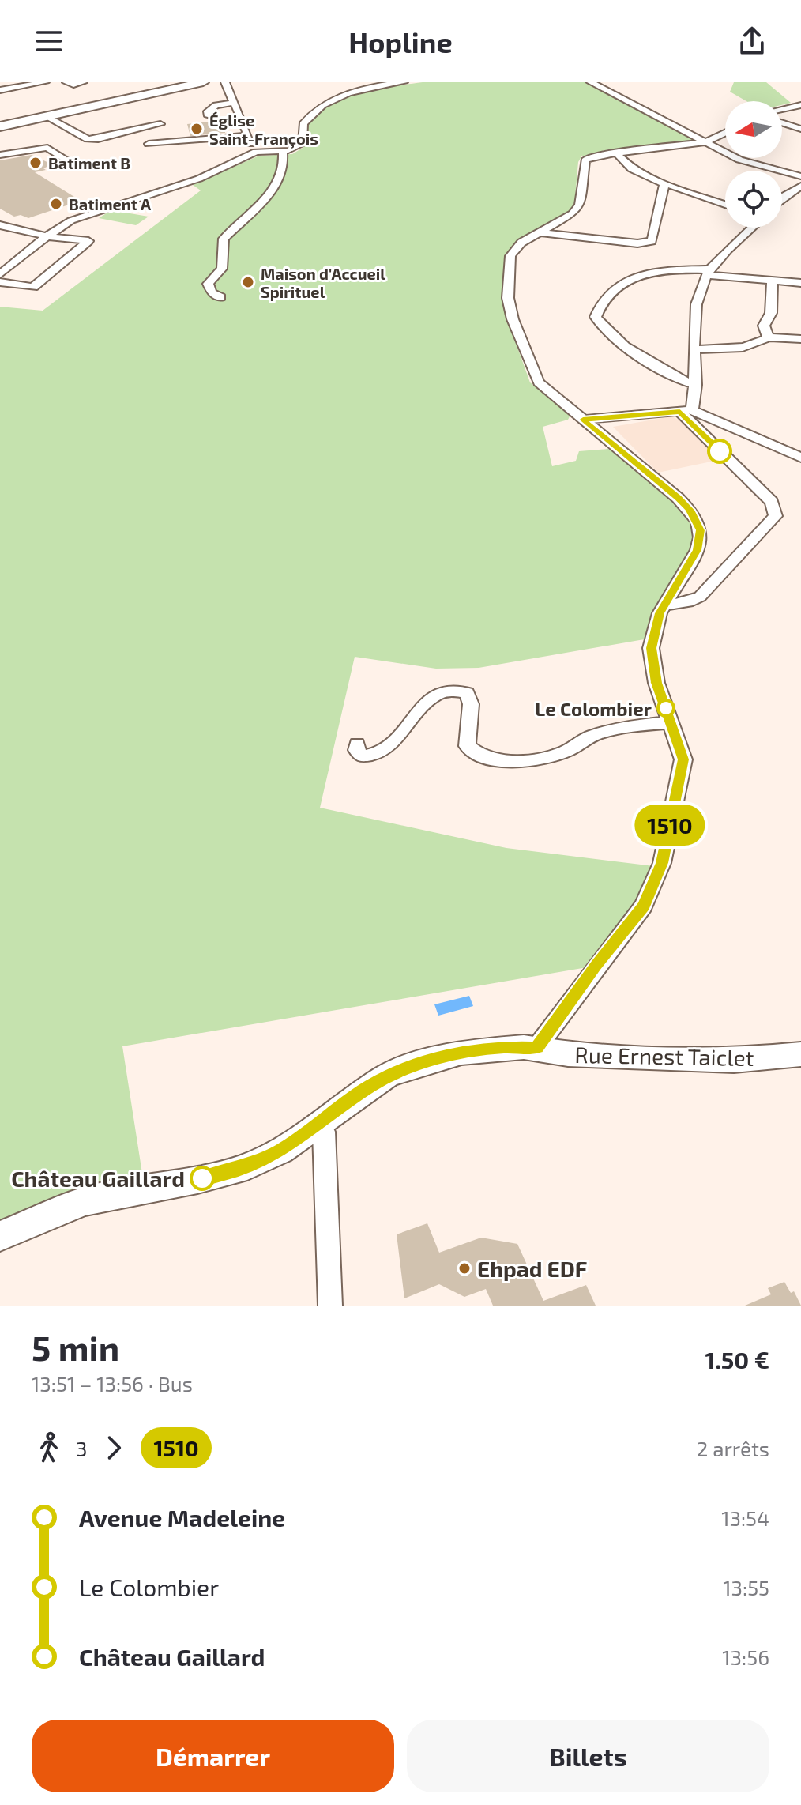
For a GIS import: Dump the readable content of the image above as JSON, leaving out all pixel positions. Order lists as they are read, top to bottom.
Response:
{
  "streets": {
    "street": ["Rue Ernest Taiclet"]
  },
  "places": [
    "Église Saint-François",
    "Batiment B",
    "Batiment A",
    "Maison d'Accueil Spirituel",
    "Le Colombier",
    "Château Gaillard",
    "Ehpad EDF"
  ],
  "lines": ["bus line 1510"],
  "north": "left",
  "page": {
    "header": "Hopline",
    "on_map": "1510",
    "heading": ["5 min", "13:51 – 13:56 · Bus", "1.50 €"],
    "legs": ["3", "1510", "2 arrêts"],
    "list": [
      {
        "name": "Avenue Madeleine",
        "value": "13:54"
      },
      {
        "name": "Le Colombier",
        "value": "13:55"
      },
      {
        "name": "Château Gaillard",
        "value": "13:56"
      }
    ],
    "buttons": ["Démarrer", "Billets"]
  }
}
